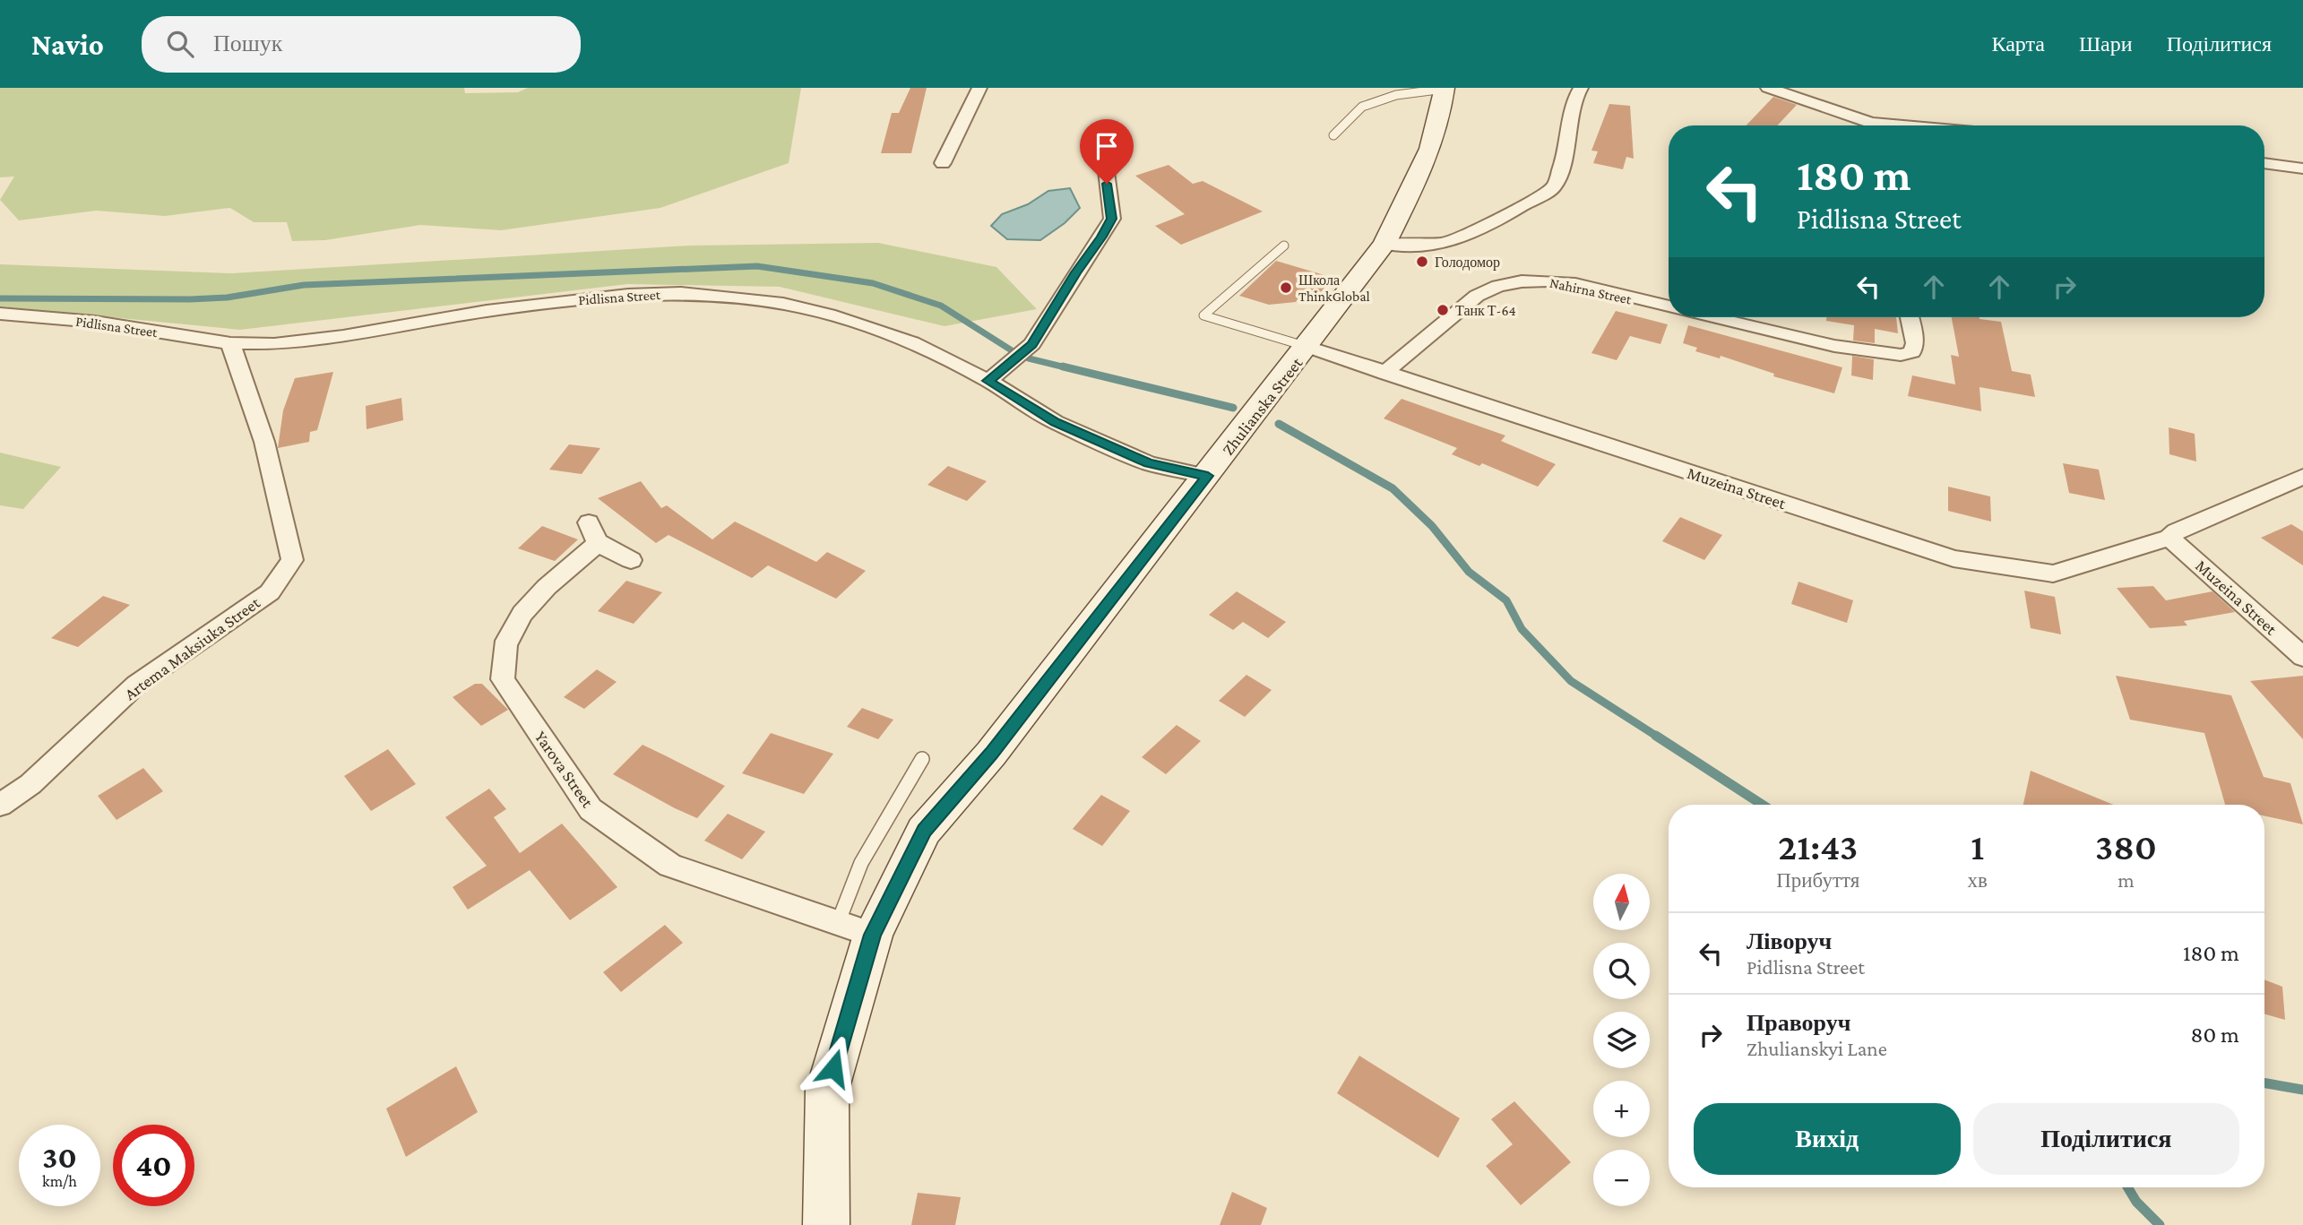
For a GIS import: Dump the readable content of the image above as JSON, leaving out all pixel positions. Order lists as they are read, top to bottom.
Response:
{
  "streets": {
    "street": [
      "Nahirna Street",
      "Pidlisna Street",
      "Zhulianska Street",
      "Muzeina Street",
      "Artema Maksiuka Street",
      "Yarova Street"
    ]
  },
  "crossings": [
    ["Nahirna Street", "Muzeina Street"],
    ["Pidlisna Street", "Zhulianska Street"],
    ["Pidlisna Street", "Artema Maksiuka Street"],
    ["Zhulianska Street", "Muzeina Street"],
    ["Zhulianska Street", "Yarova Street"]
  ],
  "places": ["Голодомор", "Школа ThinkGlobal", "Танк Т-64"],
  "north": "top",
  "page": {
    "header": "Navio",
    "search": "Пошук",
    "nav": ["Карта", "Шари", "Поділитися"],
    "turn": ["180 m", "Pidlisna Street"],
    "eta": [
      "21:43",
      "Прибуття",
      "1",
      "хв",
      "380",
      "m"
    ],
    "map_buttons": ["+", "−"],
    "list": [
      {
        "name": "Ліворуч",
        "note": "Pidlisna Street",
        "value": "180 m"
      },
      {
        "name": "Праворуч",
        "note": "Zhulianskyi Lane",
        "value": "80 m"
      }
    ],
    "buttons": ["Вихід", "Поділитися"],
    "speed": "30 km/h",
    "limit": "40"
  }
}
